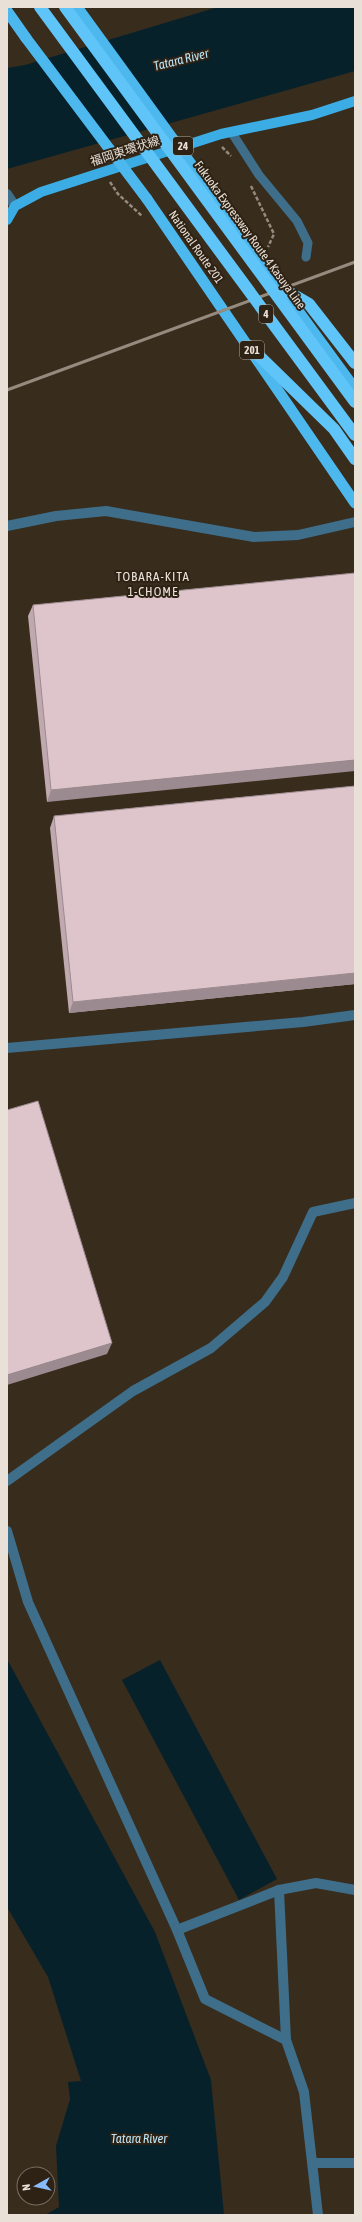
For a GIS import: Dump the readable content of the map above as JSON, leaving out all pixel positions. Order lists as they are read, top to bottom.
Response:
{
  "streets": {
    "highway": [
      "Fukuoka Expressway Route 4 Kasuya Line",
      "National Route 201",
      "4",
      "201"
    ],
    "main road": ["24", "福岡東環状線"]
  },
  "districts": ["TOBARA-KITA 1-CHOME"],
  "water": ["Tatara River"],
  "north": "left"
}
